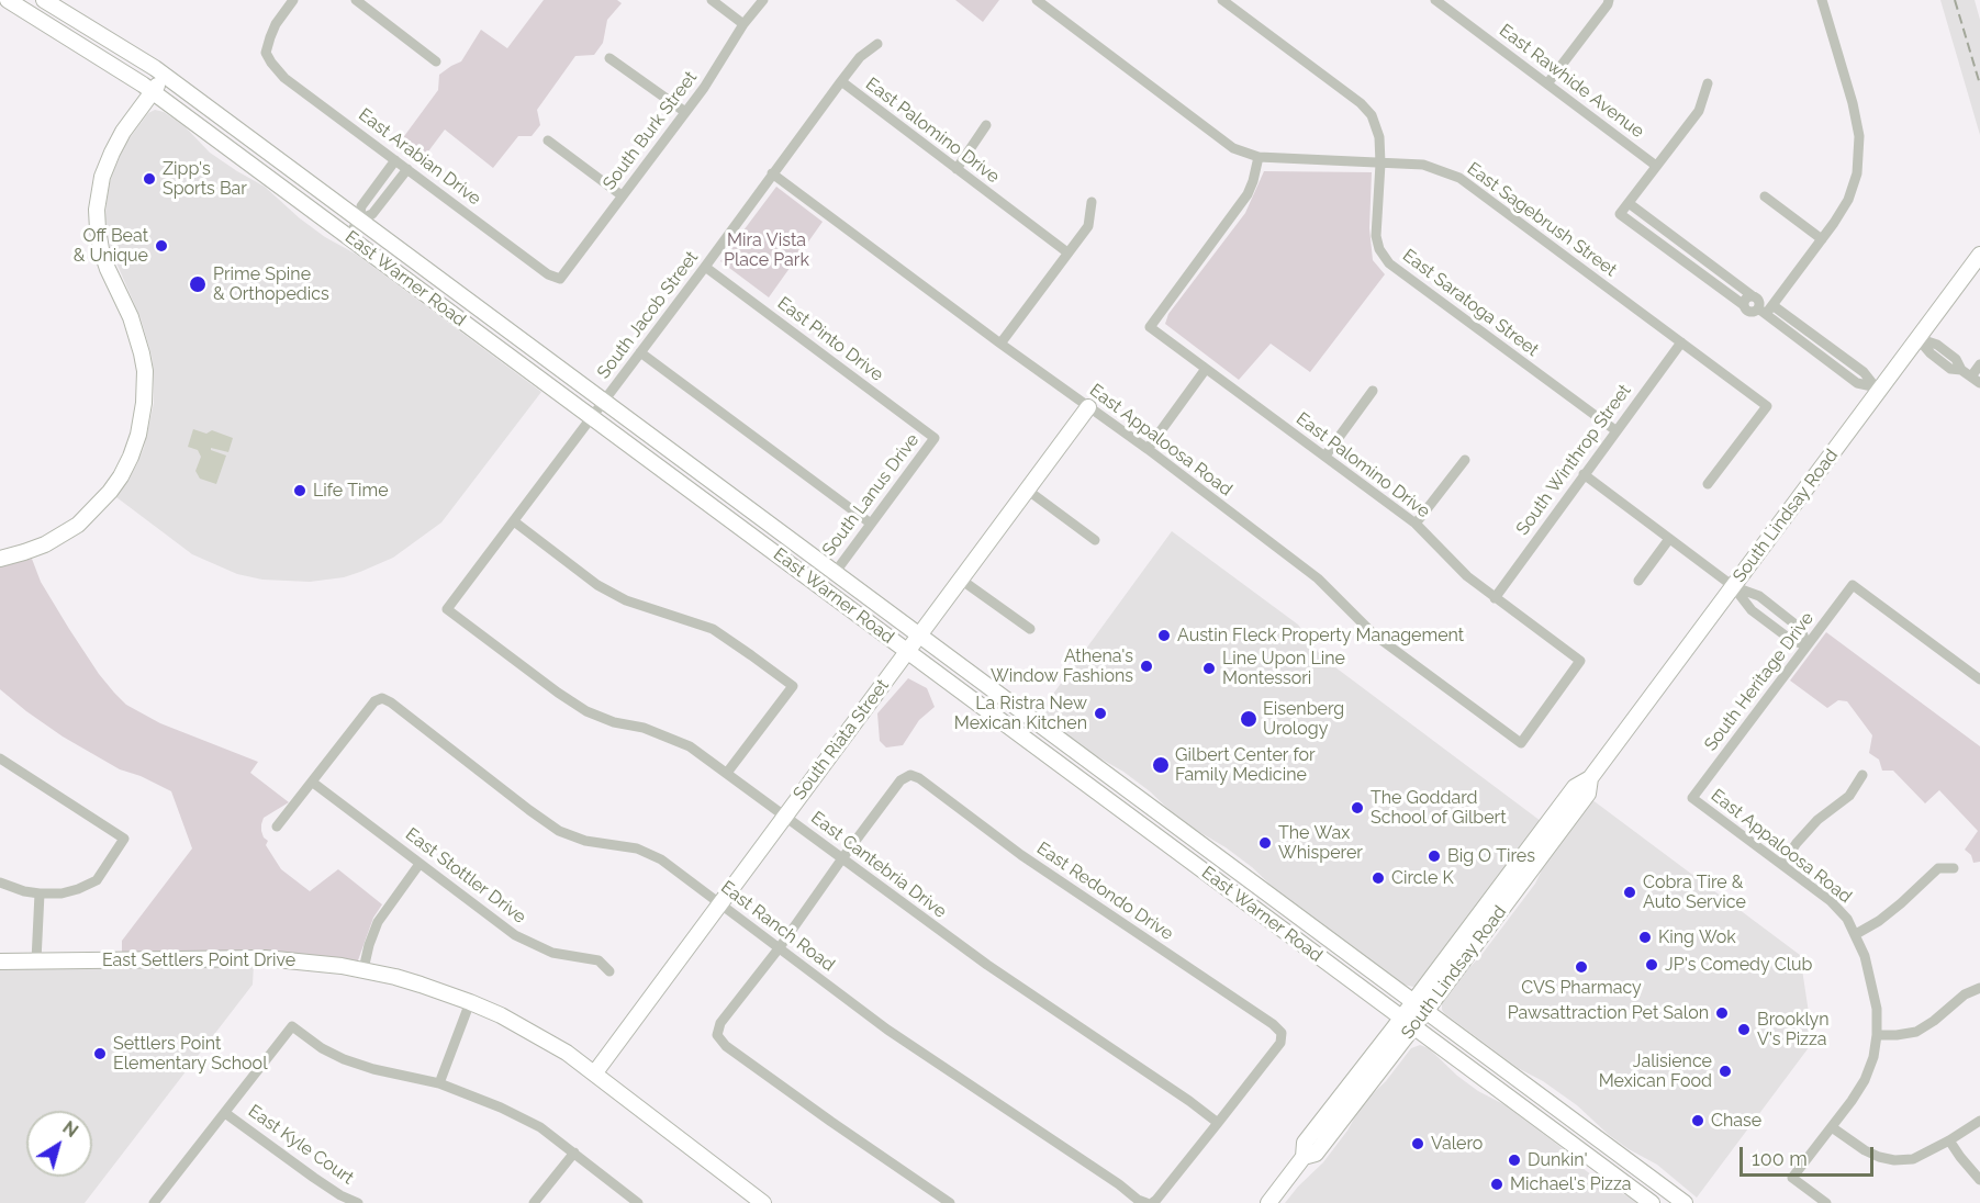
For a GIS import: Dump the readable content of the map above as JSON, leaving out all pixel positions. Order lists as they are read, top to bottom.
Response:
{
  "streets": {
    "main road": [
      "East Warner Road",
      "South Lindsay Road",
      "South Riata Street",
      "East Settlers Point Drive"
    ],
    "street": [
      "East Rawhide Avenue",
      "South Burk Street",
      "East Palomino Drive",
      "East Arabian Drive",
      "East Sagebrush Street",
      "East Saratoga Street",
      "South Jacob Street",
      "East Pinto Drive",
      "East Appaloosa Road",
      "South Winthrop Street",
      "South Lanus Drive",
      "South Heritage Drive",
      "East Cantebria Drive",
      "East Stottler Drive",
      "East Redondo Drive",
      "East Ranch Road",
      "East Kyle Court"
    ]
  },
  "crossings": [
    ["South Burk Street", "East Arabian Drive"],
    ["East Palomino Drive", "South Jacob Street"],
    ["East Palomino Drive", "East Appaloosa Road"],
    ["East Palomino Drive", "South Winthrop Street"],
    ["East Sagebrush Street", "East Saratoga Street"],
    ["East Sagebrush Street", "South Winthrop Street"],
    ["East Warner Road", "South Jacob Street"],
    ["East Warner Road", "South Lanus Drive"],
    ["East Warner Road", "South Lindsay Road"],
    ["East Warner Road", "South Riata Street"],
    ["East Saratoga Street", "South Winthrop Street"],
    ["South Jacob Street", "East Pinto Drive"],
    ["South Jacob Street", "East Appaloosa Road"],
    ["South Jacob Street", "East Cantebria Drive"],
    ["East Pinto Drive", "South Lanus Drive"],
    ["East Appaloosa Road", "South Heritage Drive"],
    ["East Appaloosa Road", "South Riata Street"],
    ["South Riata Street", "East Cantebria Drive"],
    ["South Riata Street", "East Ranch Road"],
    ["South Riata Street", "East Settlers Point Drive"],
    ["East Cantebria Drive", "East Redondo Drive"],
    ["East Stottler Drive", "East Ranch Road"]
  ],
  "parks": ["Mira Vista Place Park"],
  "places": [
    "Zipp's Sports Bar",
    "Off Beat & Unique",
    "Prime Spine & Orthopedics",
    "Life Time",
    "Austin Fleck Property Management",
    "Athena's Window Fashions",
    "Line Upon Line Montessori",
    "La Ristra New Mexican Kitchen",
    "Eisenberg Urology",
    "Gilbert Center for Family Medicine",
    "The Goddard School of Gilbert",
    "The Wax Whisperer",
    "Big O Tires",
    "Circle K",
    "Cobra Tire & Auto Service",
    "King Wok",
    "JP's Comedy Club",
    "CVS Pharmacy",
    "Pawsattraction Pet Salon",
    "Brooklyn V's Pizza",
    "Settlers Point Elementary School",
    "Jalisience Mexican Food",
    "Chase",
    "Valero",
    "Dunkin'",
    "Michael's Pizza"
  ],
  "scale_bar": "100 m",
  "north": "top right"
}
